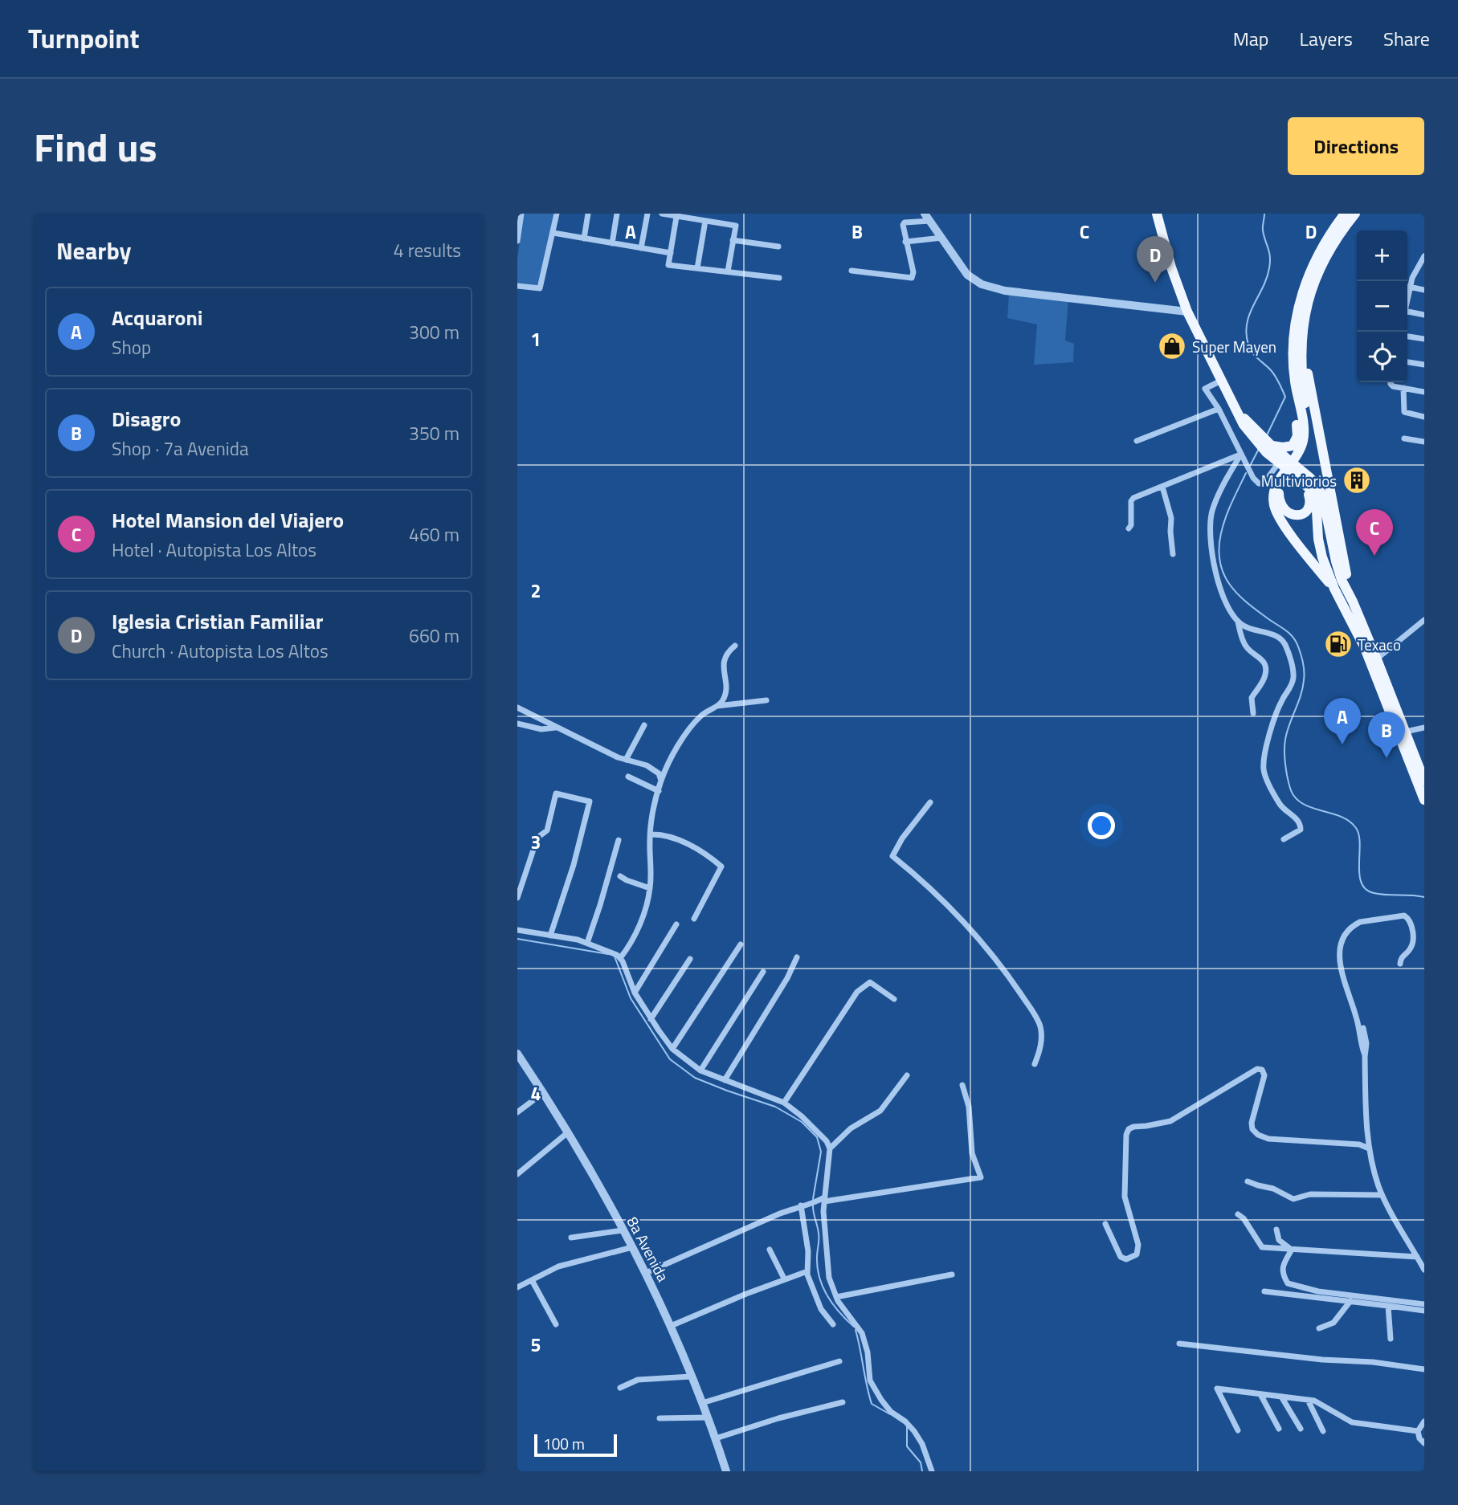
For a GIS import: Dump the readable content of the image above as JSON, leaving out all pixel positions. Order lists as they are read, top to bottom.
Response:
{
  "streets": {
    "street": ["8a Avenida"]
  },
  "places": {
    "shop": ["Super Mayen"],
    "building": ["Multiviorios"],
    "fuel station": ["Texaco"]
  },
  "scale_bar": "100 m",
  "page": {
    "header": "Turnpoint",
    "nav": ["Map", "Layers", "Share"],
    "title": "Find us",
    "buttons": "Directions",
    "heading": ["Nearby", "4 results"],
    "map_buttons": ["+", "−"],
    "pins": [
      "D",
      "C",
      "A",
      "B"
    ],
    "list": [
      {
        "mark": "A",
        "name": "Acquaroni",
        "note": "Shop",
        "value": "300 m"
      },
      {
        "mark": "B",
        "name": "Disagro",
        "note": "Shop · 7a Avenida",
        "value": "350 m"
      },
      {
        "mark": "C",
        "name": "Hotel Mansion del Viajero",
        "note": "Hotel · Autopista Los Altos",
        "value": "460 m"
      },
      {
        "mark": "D",
        "name": "Iglesia Cristian Familiar",
        "note": "Church · Autopista Los Altos",
        "value": "660 m"
      }
    ],
    "scale": "100 m"
  },
  "grid": {
    "columns": [
      "A",
      "B",
      "C",
      "D"
    ],
    "rows": [
      "1",
      "2",
      "3",
      "4",
      "5"
    ]
  }
}
